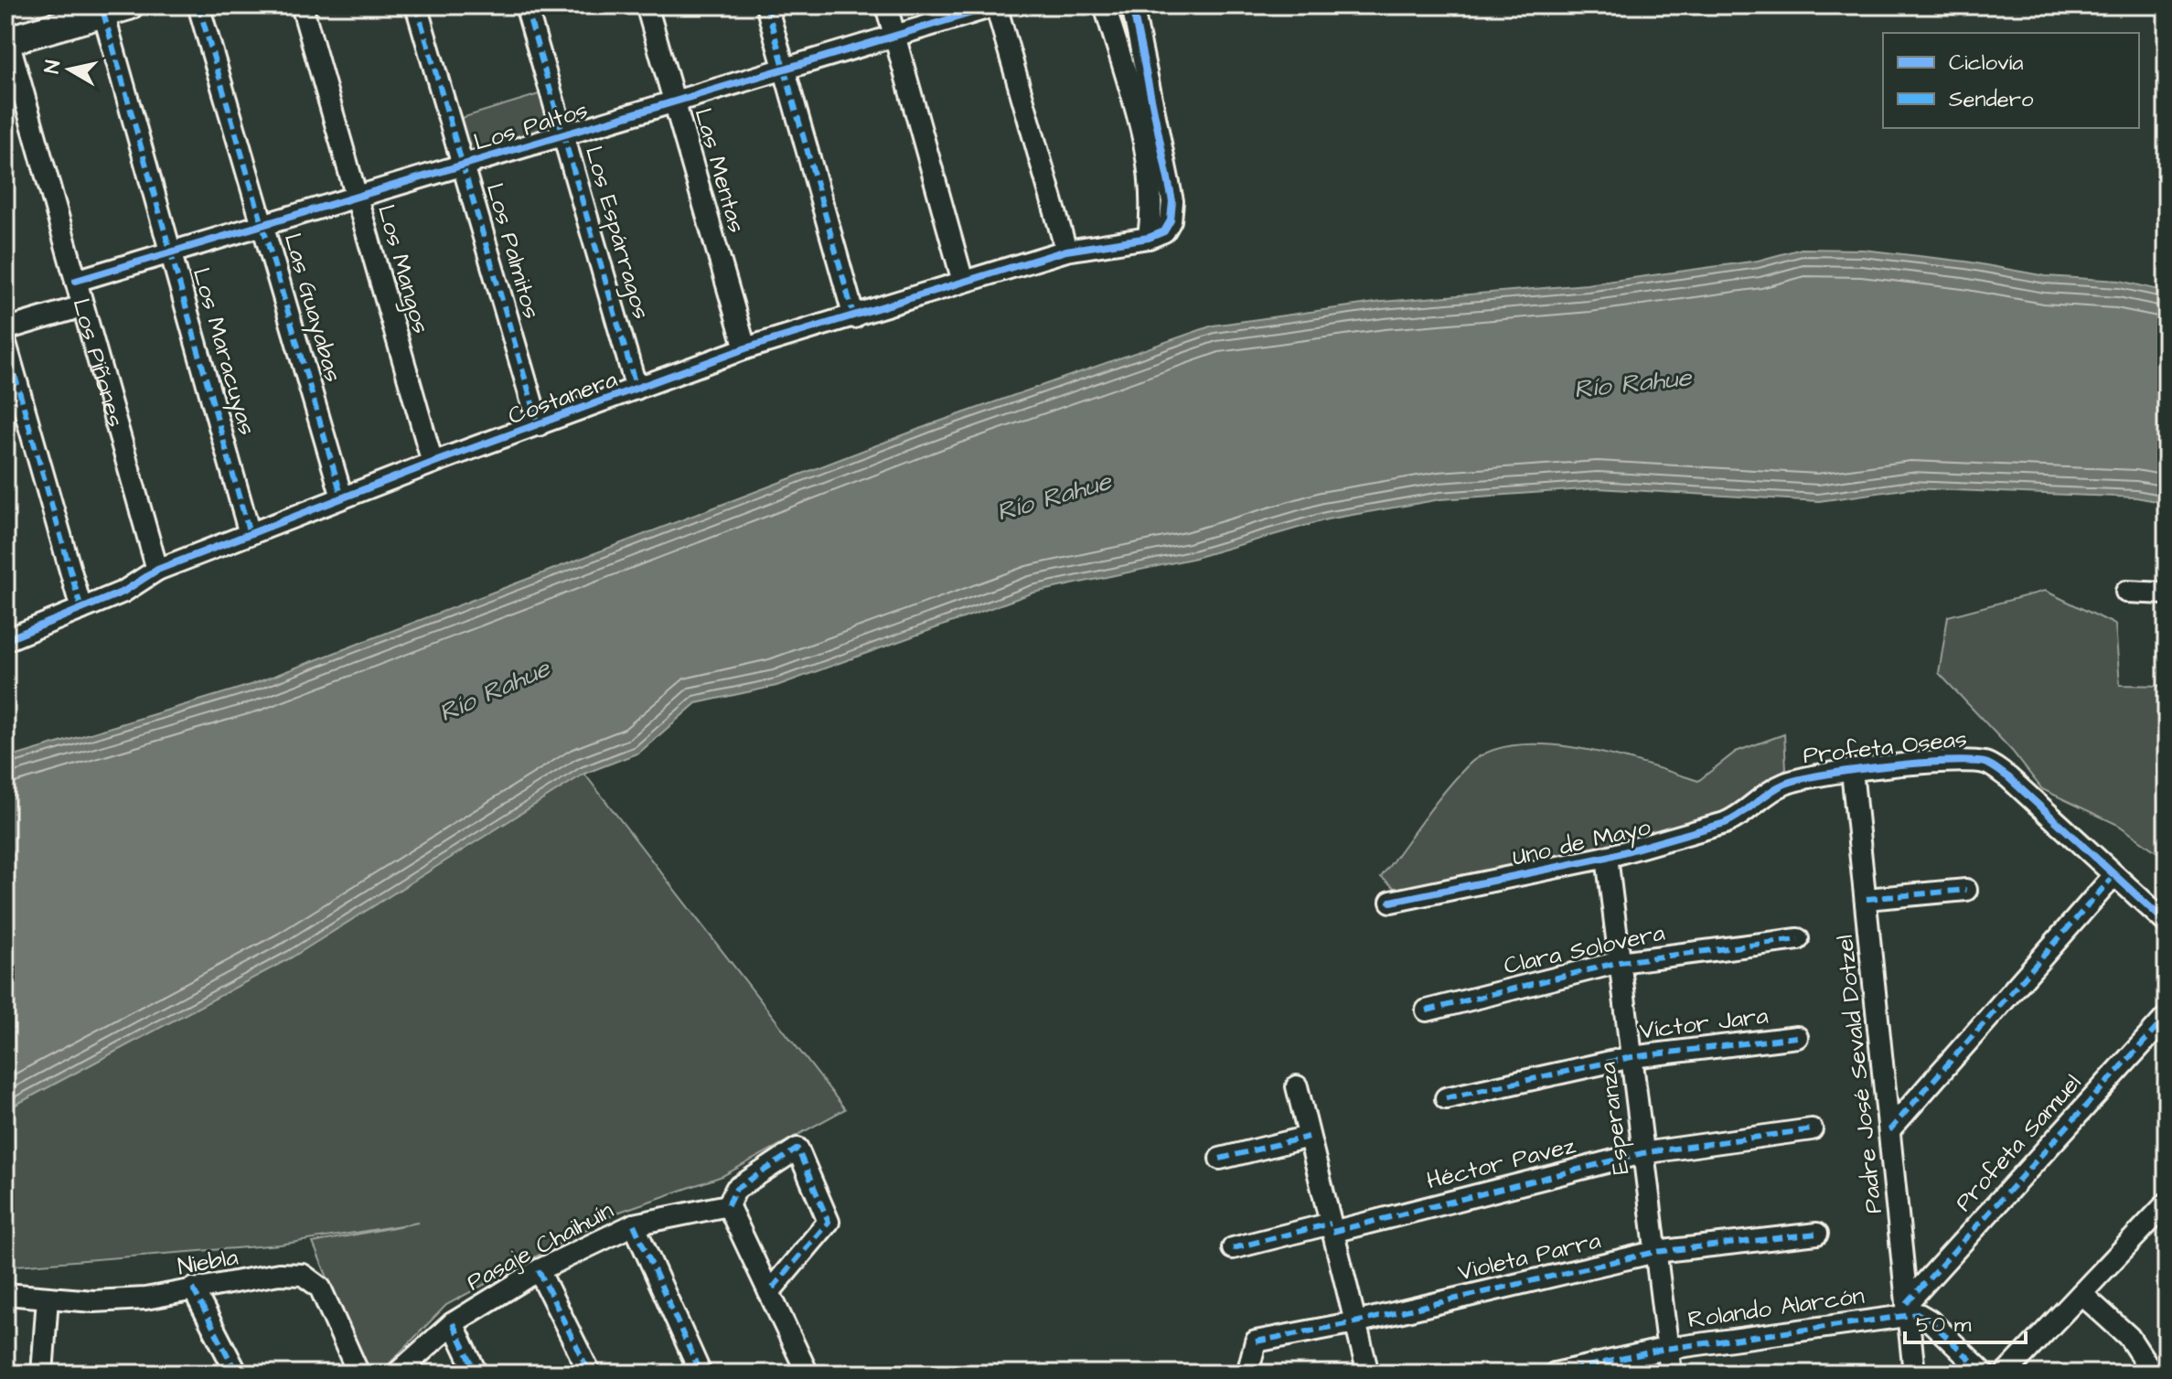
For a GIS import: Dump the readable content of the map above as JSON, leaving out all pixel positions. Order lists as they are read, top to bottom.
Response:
{
  "streets": {
    "street": [
      "Los Paltos",
      "Las Mentas",
      "Los Espárragos",
      "Los Palmitos",
      "Los Mangos",
      "Las Guayabas",
      "Los Maracuyas",
      "Los Piñones",
      "Costanera",
      "Profeta Oseas",
      "Uno de Mayo",
      "Clara Solovera",
      "Víctor Jara",
      "Padre José Sevald Dotzel",
      "Esperanza",
      "Profeta Samuel",
      "Héctor Pavez",
      "Pasaje Chaihuín",
      "Violeta Parra",
      "Niebla",
      "Rolando Alarcón"
    ]
  },
  "crossings": [
    ["Los Paltos", "Las Mentas"],
    ["Los Paltos", "Los Espárragos"],
    ["Los Paltos", "Los Palmitos"],
    ["Los Paltos", "Los Mangos"],
    ["Los Paltos", "Las Guayabas"],
    ["Los Paltos", "Los Maracuyas"],
    ["Los Paltos", "Los Piñones"],
    ["Las Mentas", "Costanera"],
    ["Los Espárragos", "Costanera"],
    ["Los Palmitos", "Costanera"],
    ["Los Mangos", "Costanera"],
    ["Las Guayabas", "Costanera"],
    ["Los Maracuyas", "Costanera"],
    ["Los Piñones", "Costanera"],
    ["Profeta Oseas", "Uno de Mayo"],
    ["Profeta Oseas", "Padre José Sevald Dotzel"],
    ["Uno de Mayo", "Esperanza"],
    ["Clara Solovera", "Esperanza"],
    ["Víctor Jara", "Esperanza"],
    ["Padre José Sevald Dotzel", "Profeta Samuel"],
    ["Padre José Sevald Dotzel", "Rolando Alarcón"],
    ["Esperanza", "Héctor Pavez"],
    ["Esperanza", "Violeta Parra"],
    ["Esperanza", "Rolando Alarcón"],
    ["Profeta Samuel", "Rolando Alarcón"]
  ],
  "water": ["Río Rahue"],
  "legend": ["Ciclovía", "Sendero"],
  "scale_bar": "50 m",
  "north": "left"
}
